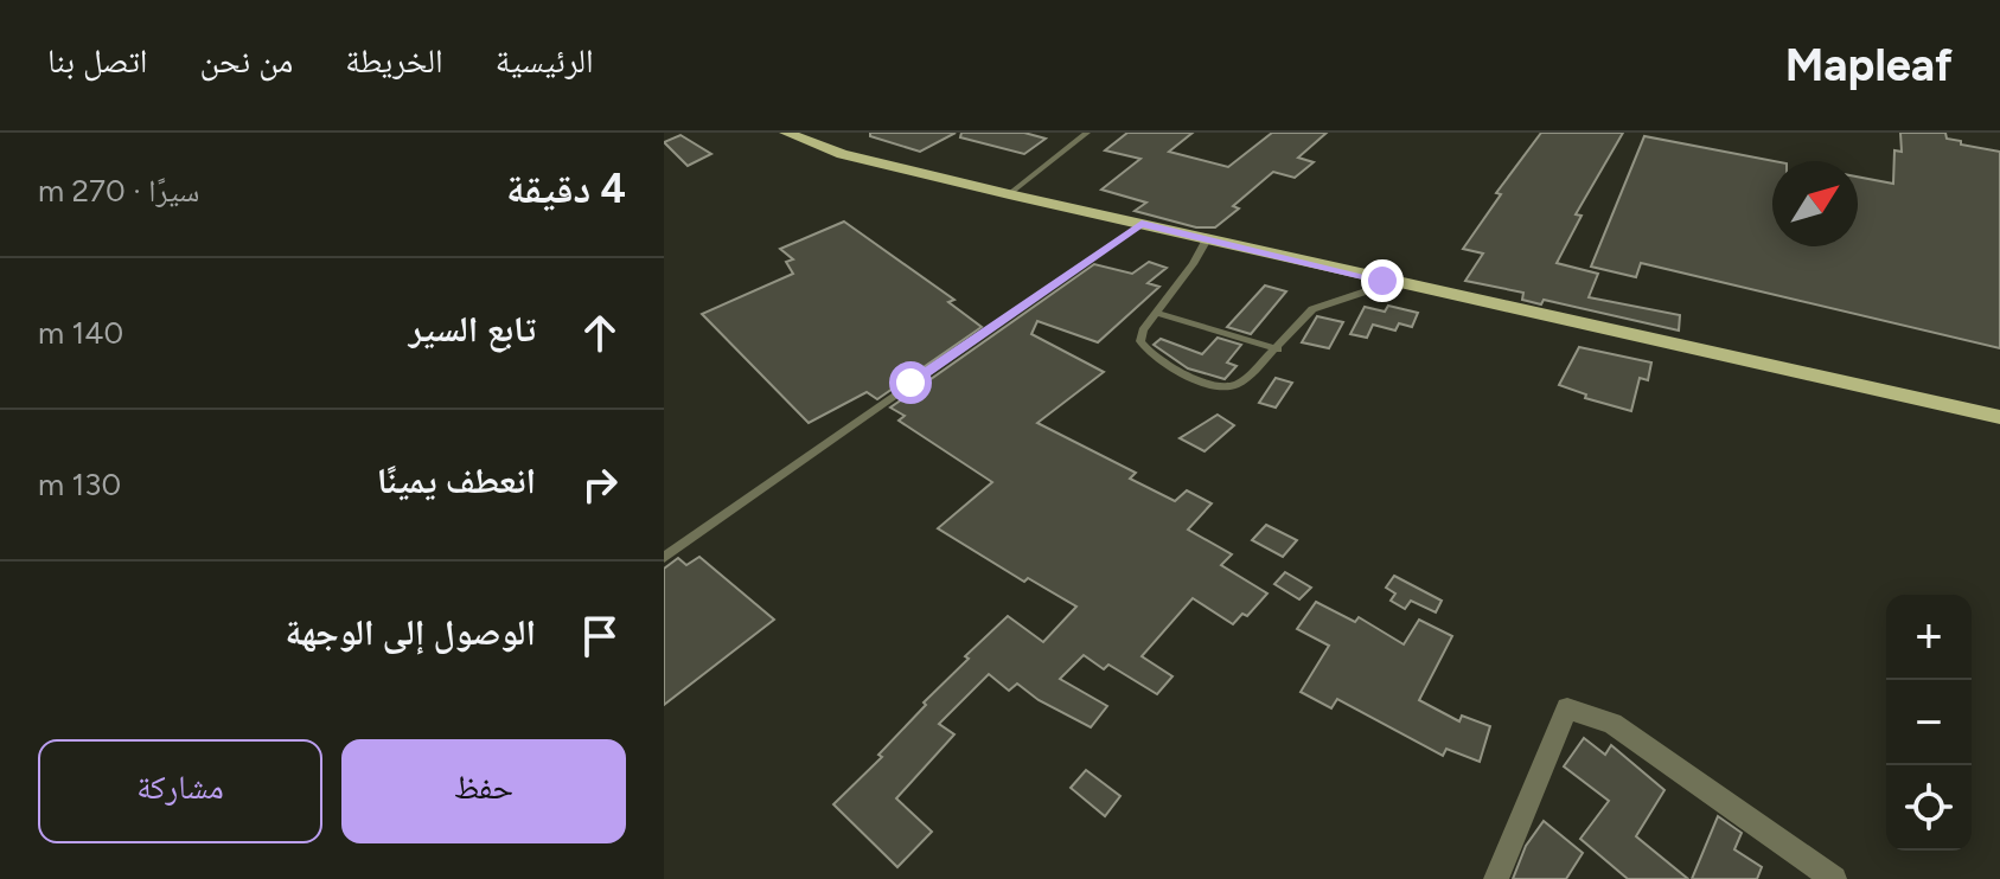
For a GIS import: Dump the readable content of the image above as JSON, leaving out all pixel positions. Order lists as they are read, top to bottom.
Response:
{
  "north": "top right",
  "page": {
    "header": "Mapleaf",
    "nav": [
      "الرئيسية",
      "الخريطة",
      "من نحن",
      "اتصل بنا"
    ],
    "heading": ["4 دقيقة", "سيرًا · 270 m"],
    "list": [
      ["تابع السير", "140 m"],
      ["انعطف يمينًا", "130 m"],
      "الوصول إلى الوجهة"
    ],
    "map_buttons": ["+", "−"],
    "buttons": ["حفظ", "مشاركة"]
  }
}
